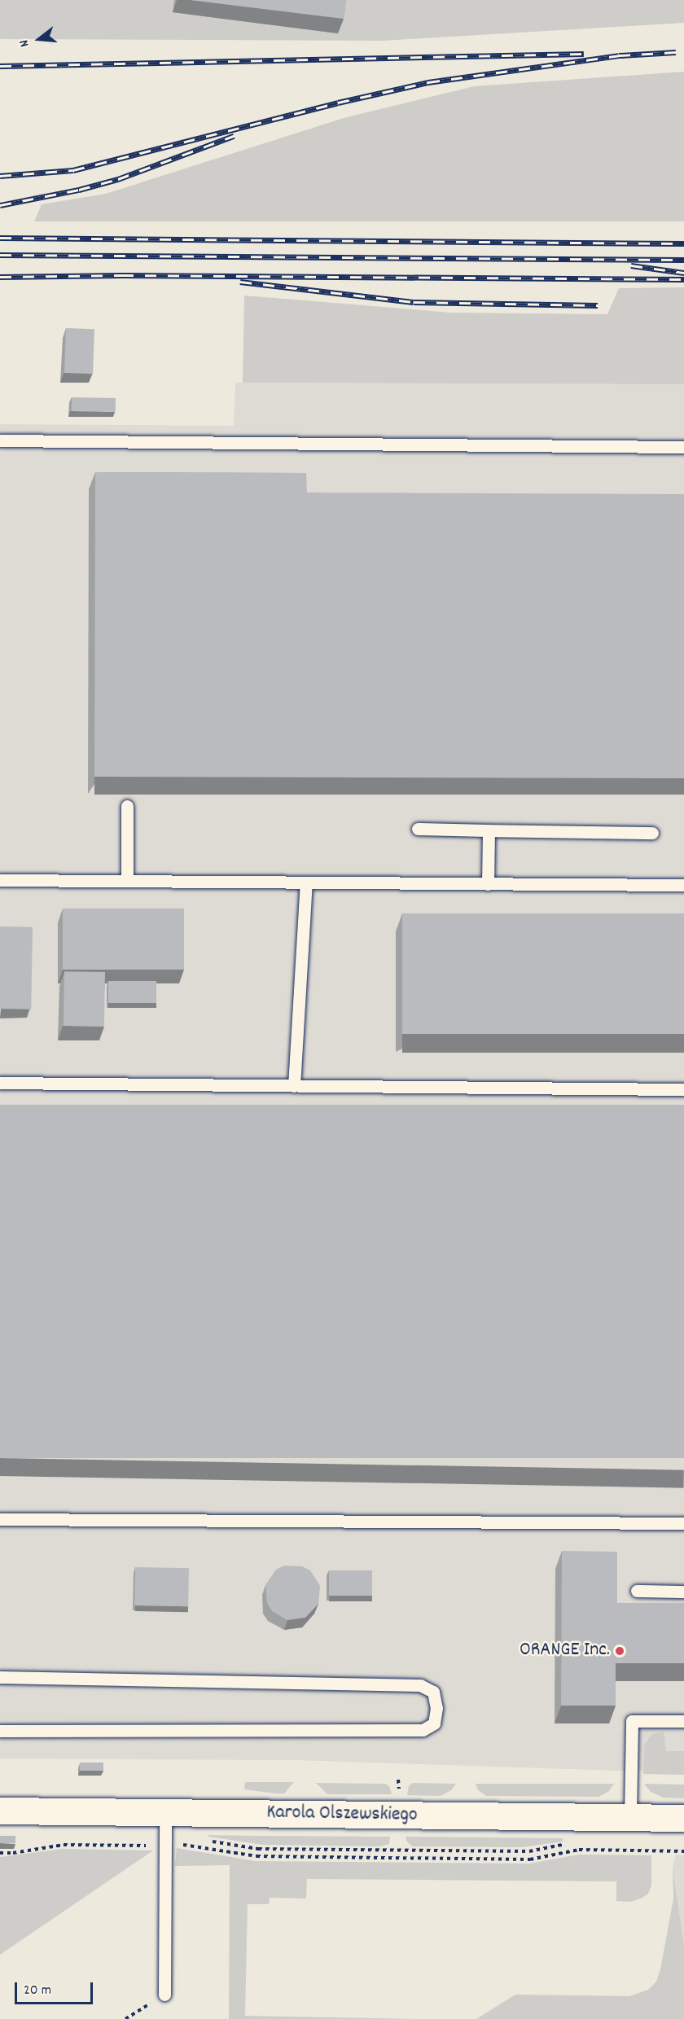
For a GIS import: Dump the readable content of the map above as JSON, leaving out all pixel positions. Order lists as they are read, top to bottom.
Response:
{
  "streets": {
    "street": ["Karola Olszewskiego"]
  },
  "places": ["ORANGE Inc."],
  "scale_bar": "20 m",
  "north": "left"
}
